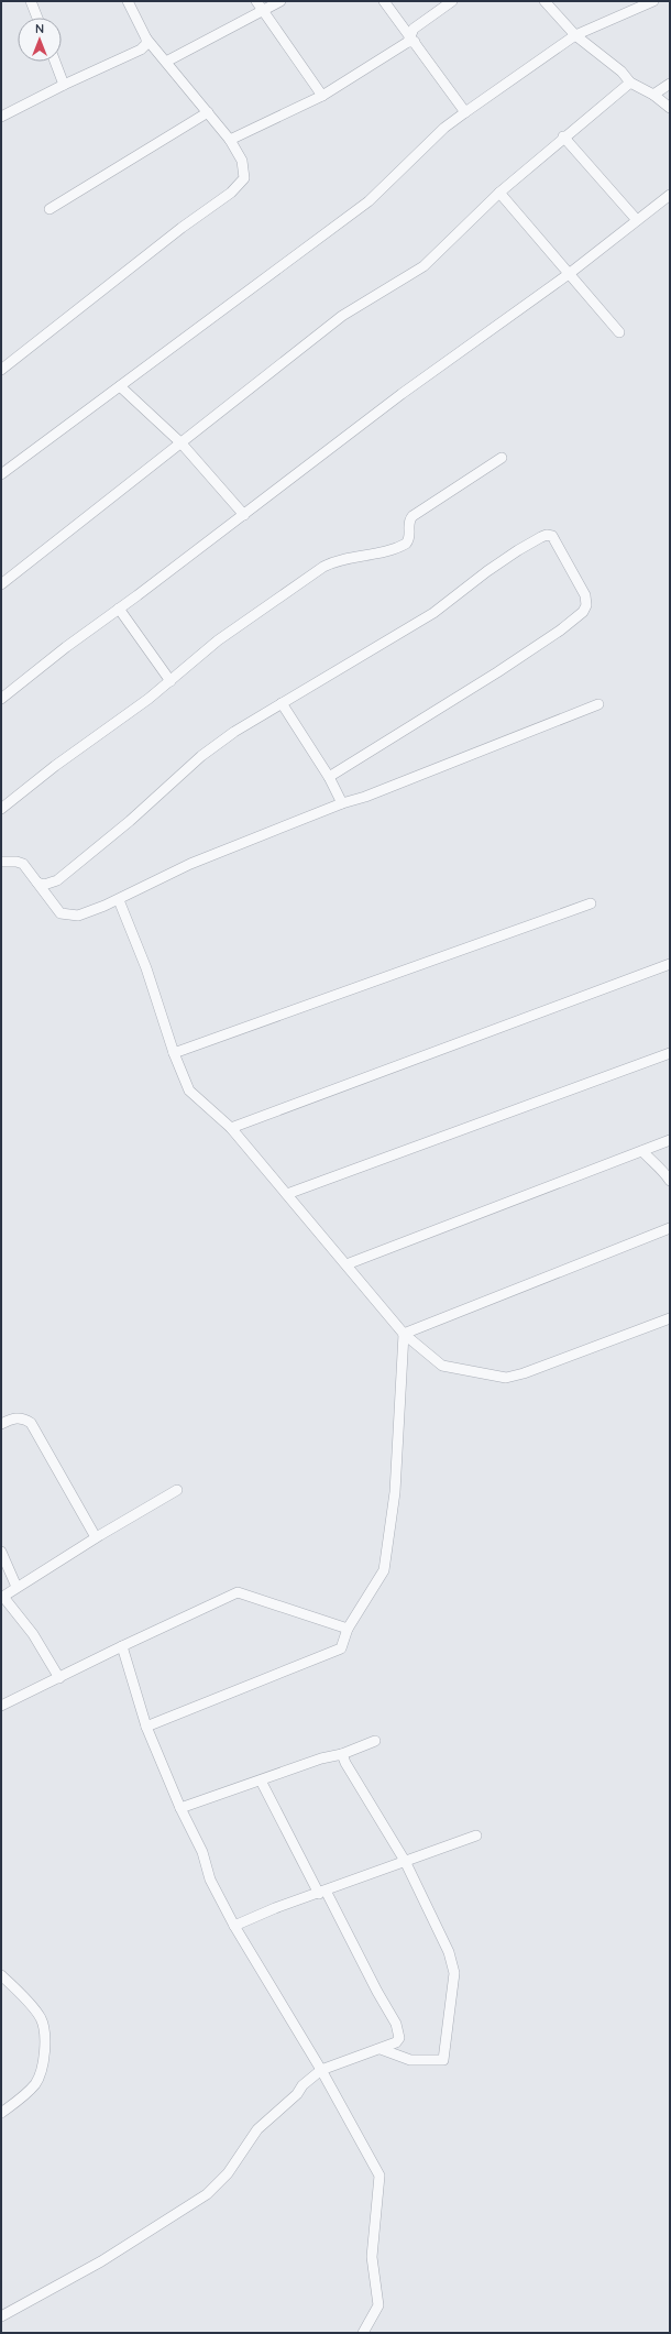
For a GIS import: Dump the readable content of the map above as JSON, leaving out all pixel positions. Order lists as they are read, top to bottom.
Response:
{
  "north": "top"
}
